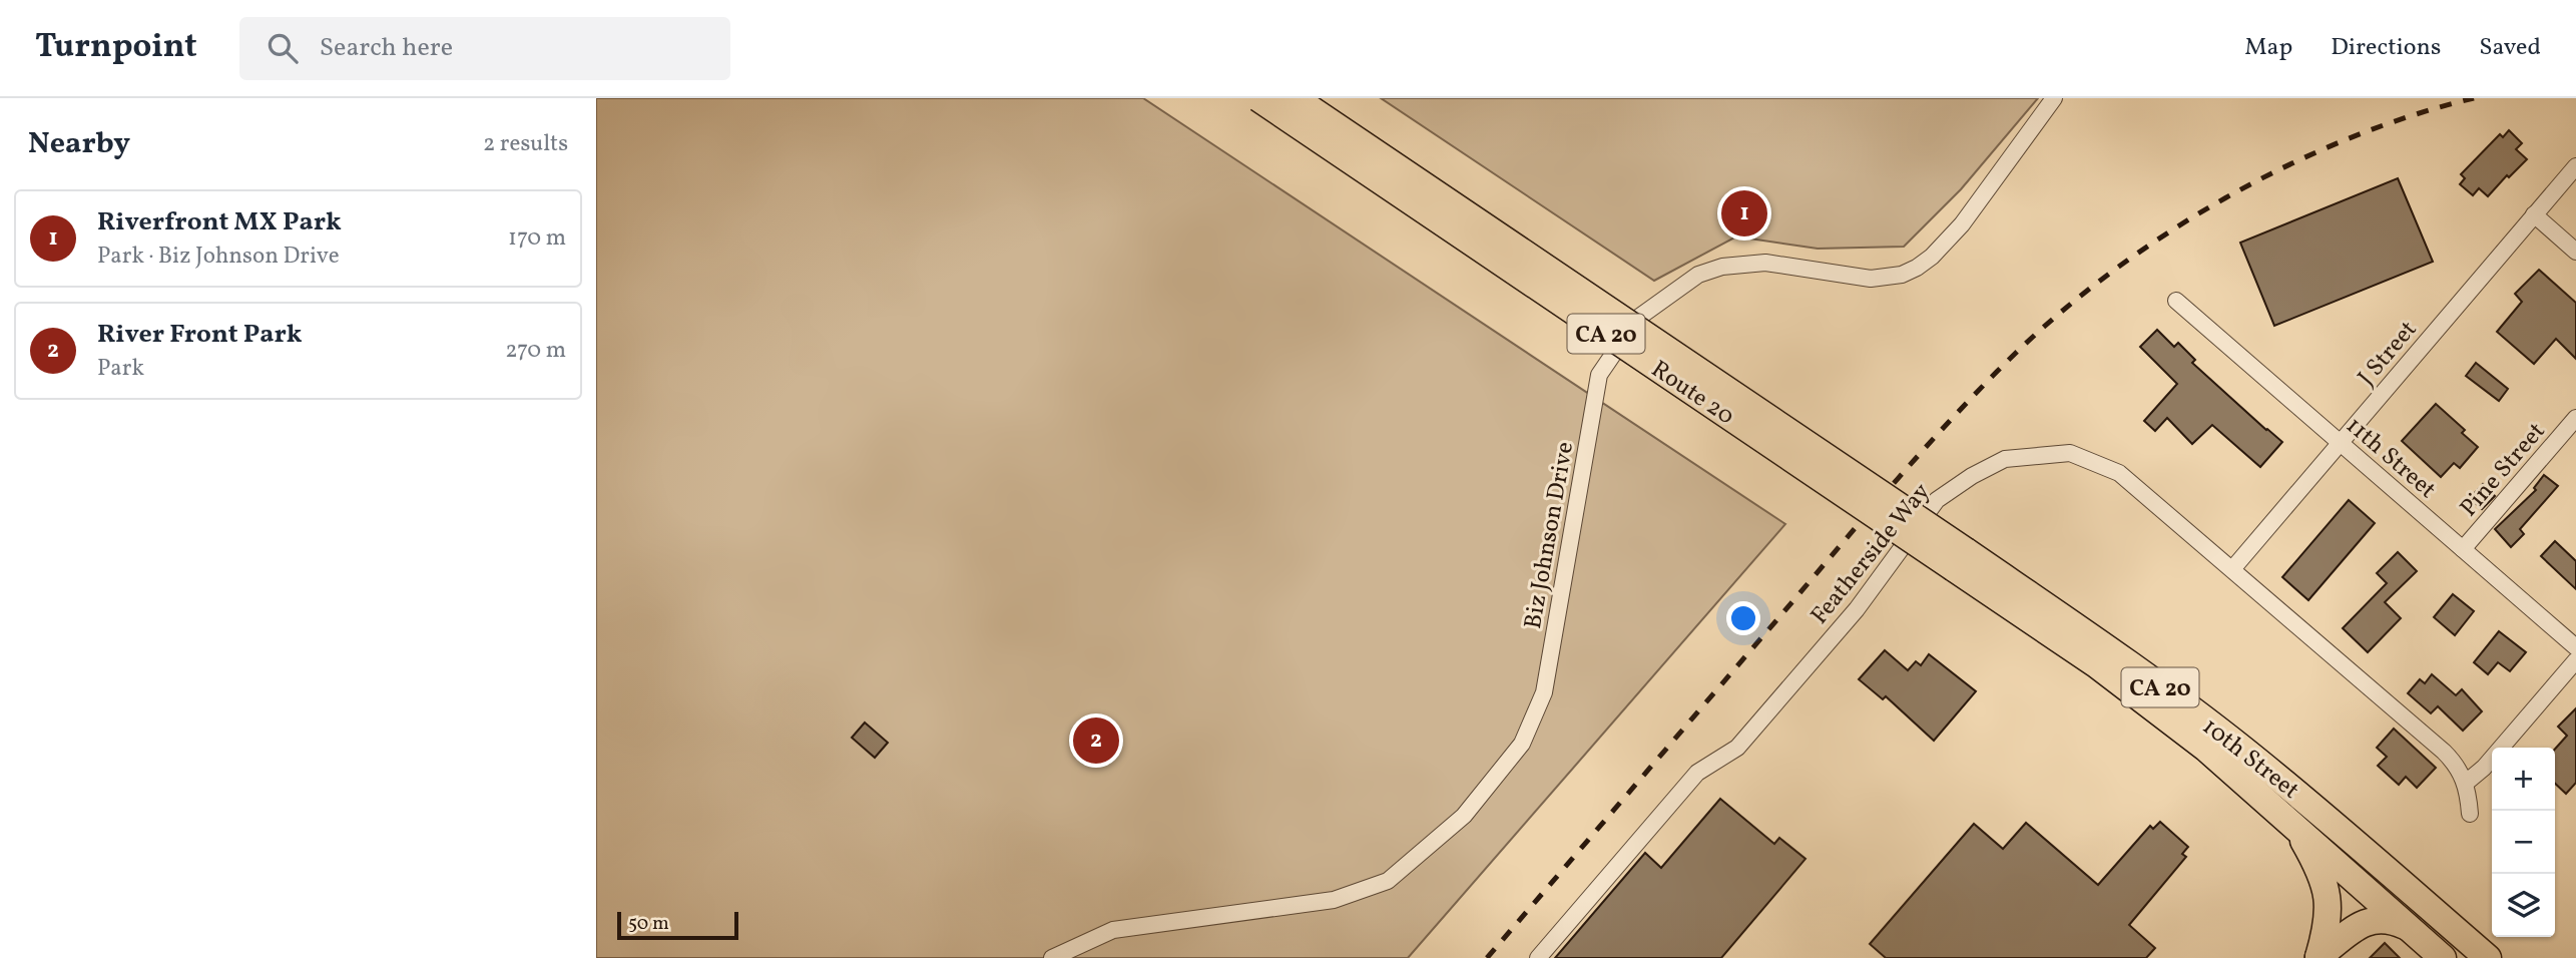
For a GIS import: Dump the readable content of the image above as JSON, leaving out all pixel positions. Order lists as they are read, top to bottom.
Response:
{
  "streets": {
    "highway": ["CA 20", "Route 20", "10th Street"],
    "street": [
      "J Street",
      "11th Street",
      "Pine Street",
      "Biz Johnson Drive",
      "Featherside Way"
    ]
  },
  "crossings": [
    ["J Street", "11th Street"],
    ["J Street", "Featherside Way"],
    ["Route 20", "10th Street"],
    ["11th Street", "Pine Street"]
  ],
  "scale_bar": "50 m",
  "page": {
    "header": "Turnpoint",
    "search": "Search here",
    "nav": ["Map", "Directions", "Saved"],
    "heading": ["Nearby", "2 results"],
    "pins": ["1", "2"],
    "list": [
      {
        "mark": "1",
        "name": "Riverfront MX Park",
        "note": "Park · Biz Johnson Drive",
        "value": "170 m"
      },
      {
        "mark": "2",
        "name": "River Front Park",
        "note": "Park",
        "value": "270 m"
      }
    ],
    "map_buttons": ["+", "−"],
    "scale": "50 m"
  }
}
